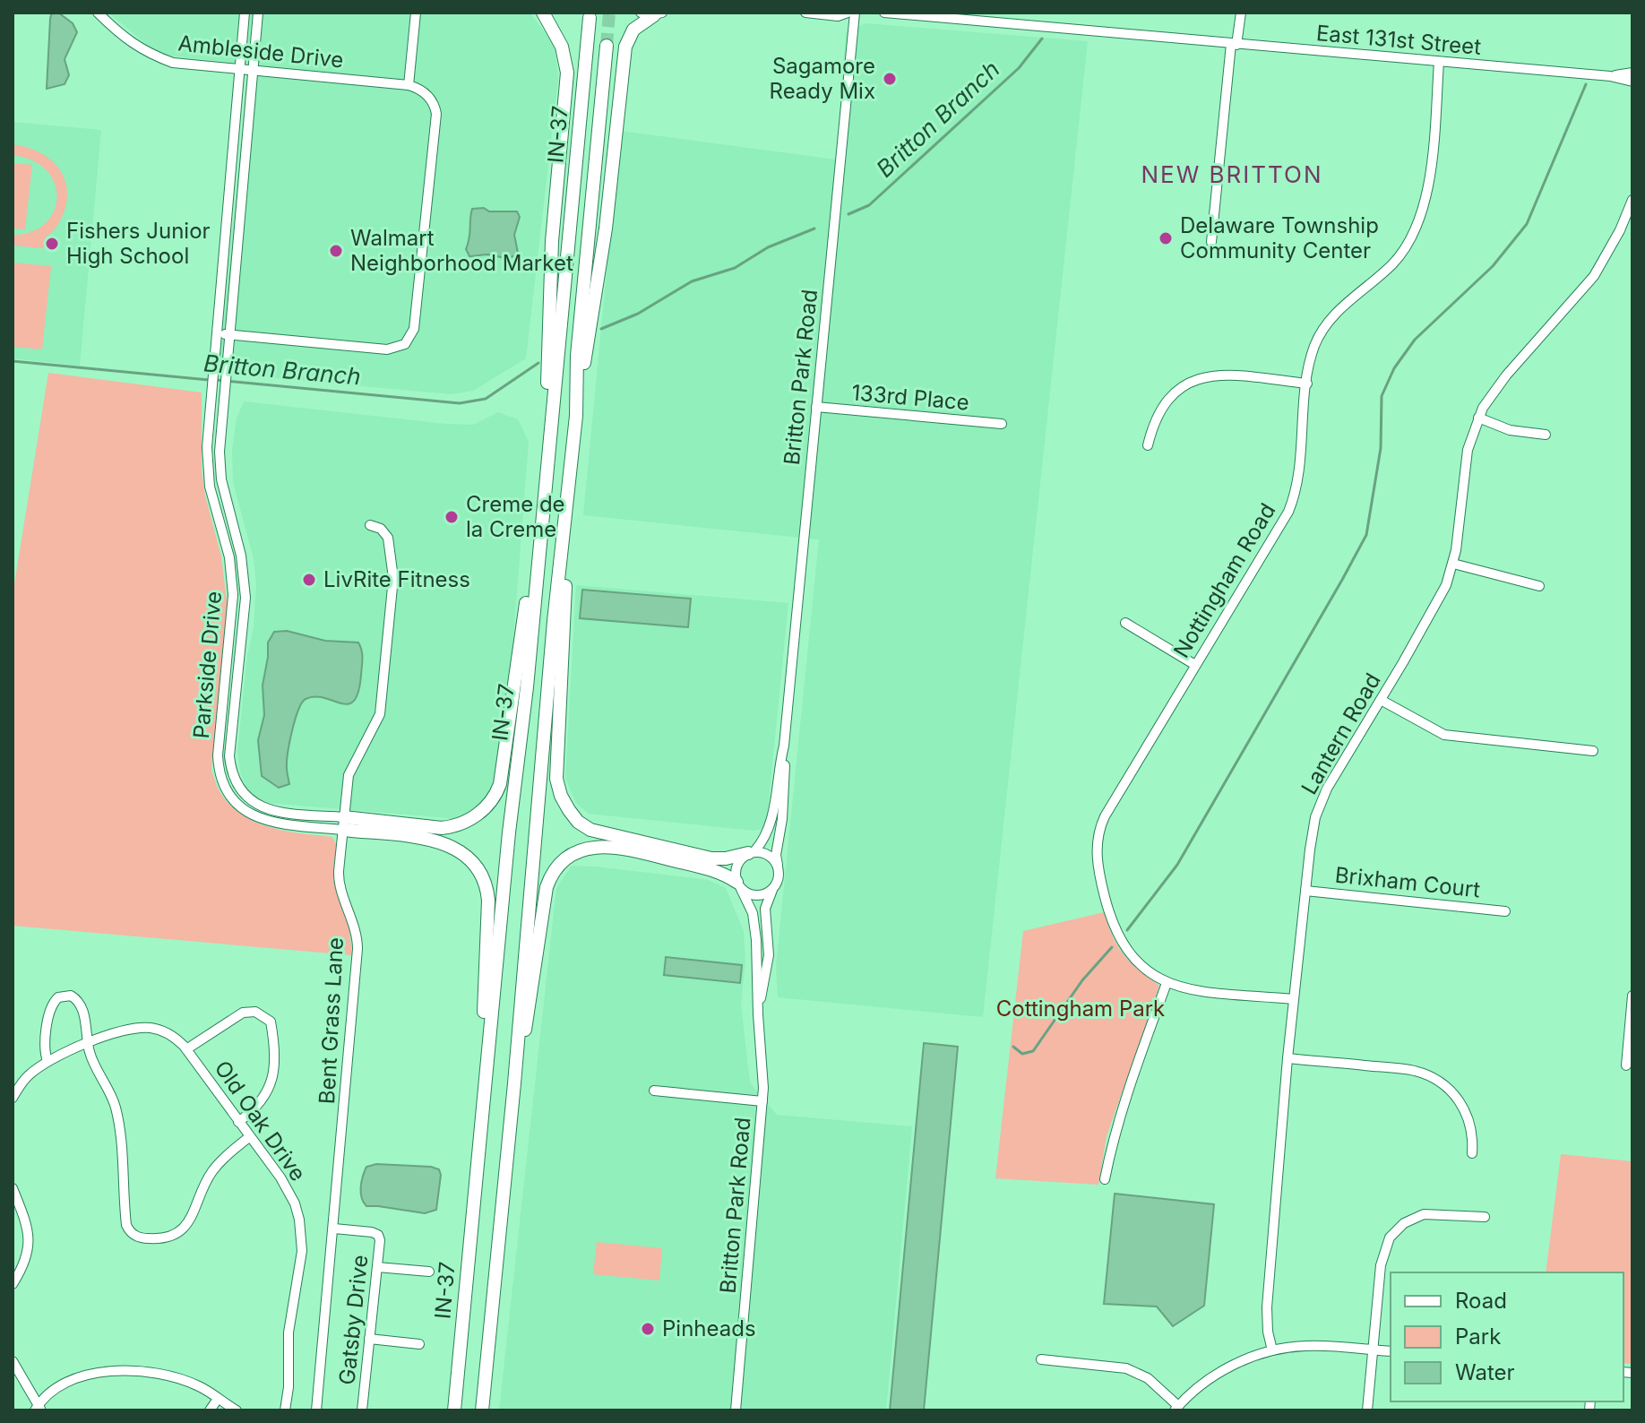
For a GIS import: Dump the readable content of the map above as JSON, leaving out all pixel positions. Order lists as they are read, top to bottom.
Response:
{
  "streets": {
    "highway": ["IN-37"],
    "street": [
      "East 131st Street",
      "Ambleside Drive",
      "Britton Park Road",
      "133rd Place",
      "Nottingham Road",
      "Parkside Drive",
      "Lantern Road",
      "Brixham Court",
      "Bent Grass Lane",
      "Old Oak Drive",
      "Gatsby Drive"
    ]
  },
  "crossings": [
    ["East 131st Street", "Nottingham Road"],
    ["Ambleside Drive", "Parkside Drive"],
    ["Britton Park Road", "133rd Place"],
    ["Nottingham Road", "Lantern Road"],
    ["Parkside Drive", "Bent Grass Lane"],
    ["Lantern Road", "Brixham Court"],
    ["Bent Grass Lane", "Gatsby Drive"]
  ],
  "districts": ["NEW BRITTON"],
  "water": ["Britton Branch"],
  "parks": ["Cottingham Park"],
  "places": [
    "Sagamore Ready Mix",
    "Delaware Township Community Center",
    "Fishers Junior High School",
    "Walmart Neighborhood Market",
    "Creme de la Creme",
    "LivRite Fitness",
    "Pinheads"
  ],
  "legend": ["Road", "Park", "Water"]
}
